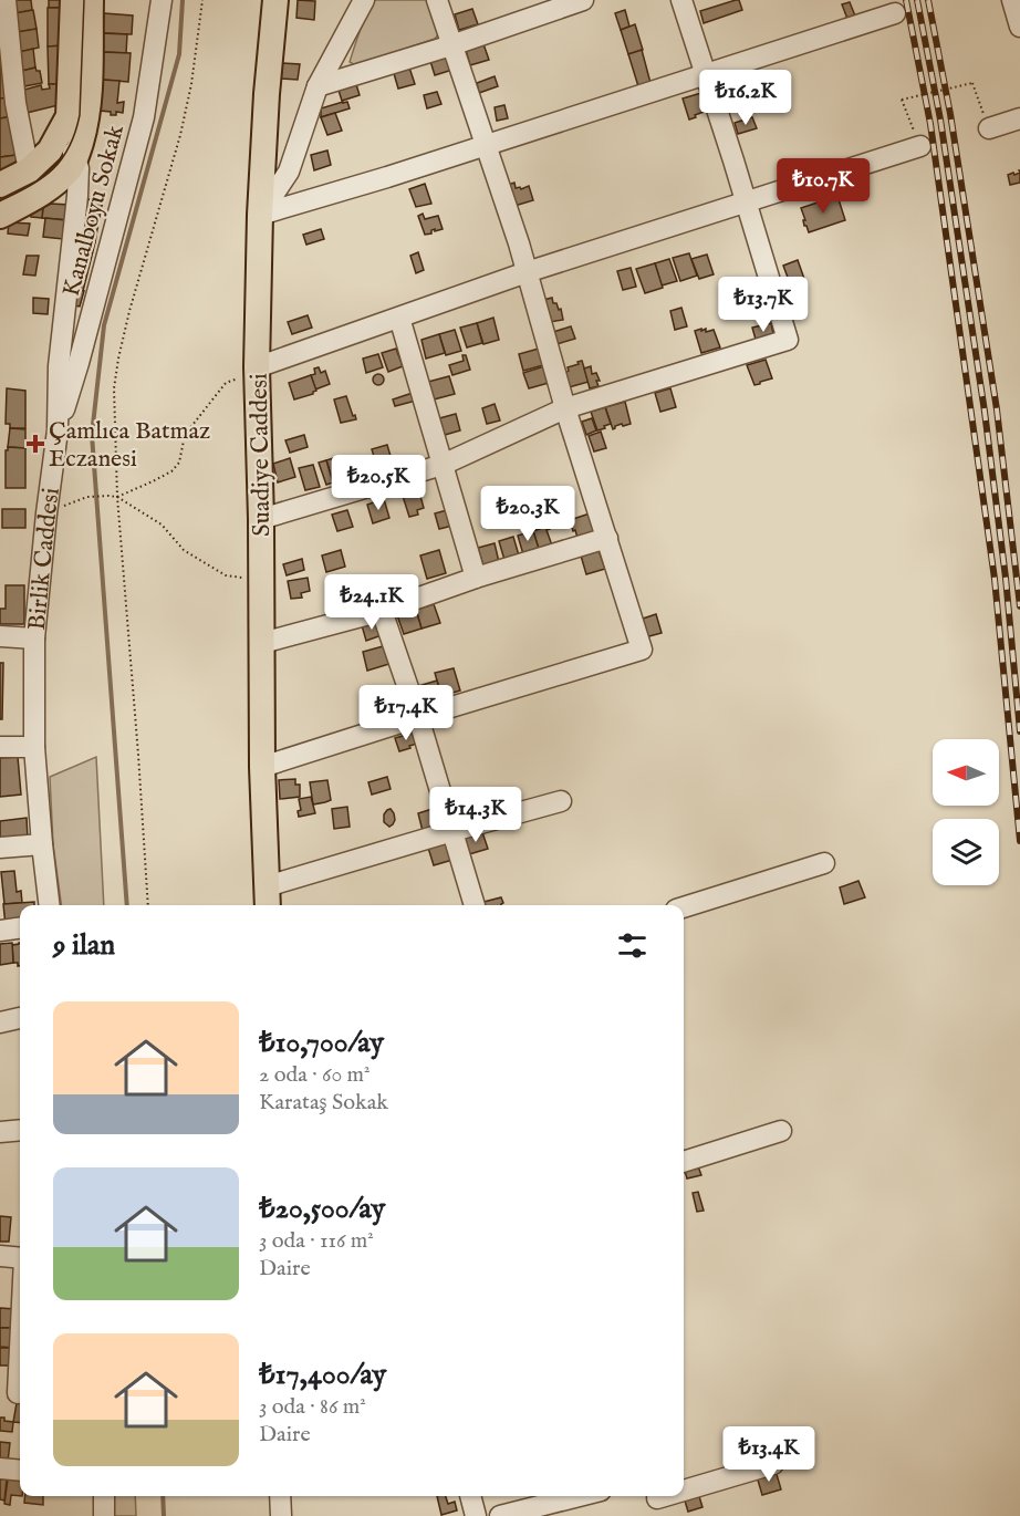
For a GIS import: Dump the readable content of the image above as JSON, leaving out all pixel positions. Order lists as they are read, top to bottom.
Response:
{
  "streets": {
    "main road": ["Suadiye Caddesi", "Birlik Caddesi"],
    "street": ["Kanalboyu Sokak"]
  },
  "crossings": [
    ["Kanalboyu Sokak", "Birlik Caddesi"]
  ],
  "places": {
    "health": ["Çamlıca Batmaz Eczanesi"]
  },
  "north": "left",
  "page": {
    "price": [
      "₺16.2K",
      "₺10.7K",
      "₺13.7K",
      "₺20.5K",
      "₺20.3K",
      "₺24.1K",
      "₺17.4K",
      "₺14.3K",
      "₺13.4K"
    ],
    "heading": "9 ilan",
    "list": [
      {
        "name": "₺10,700/ay",
        "note": "2 oda · 60 m² · Karataş Sokak"
      },
      {
        "name": "₺20,500/ay",
        "note": "3 oda · 116 m² · Daire"
      },
      {
        "name": "₺17,400/ay",
        "note": "3 oda · 86 m² · Daire"
      }
    ]
  }
}
